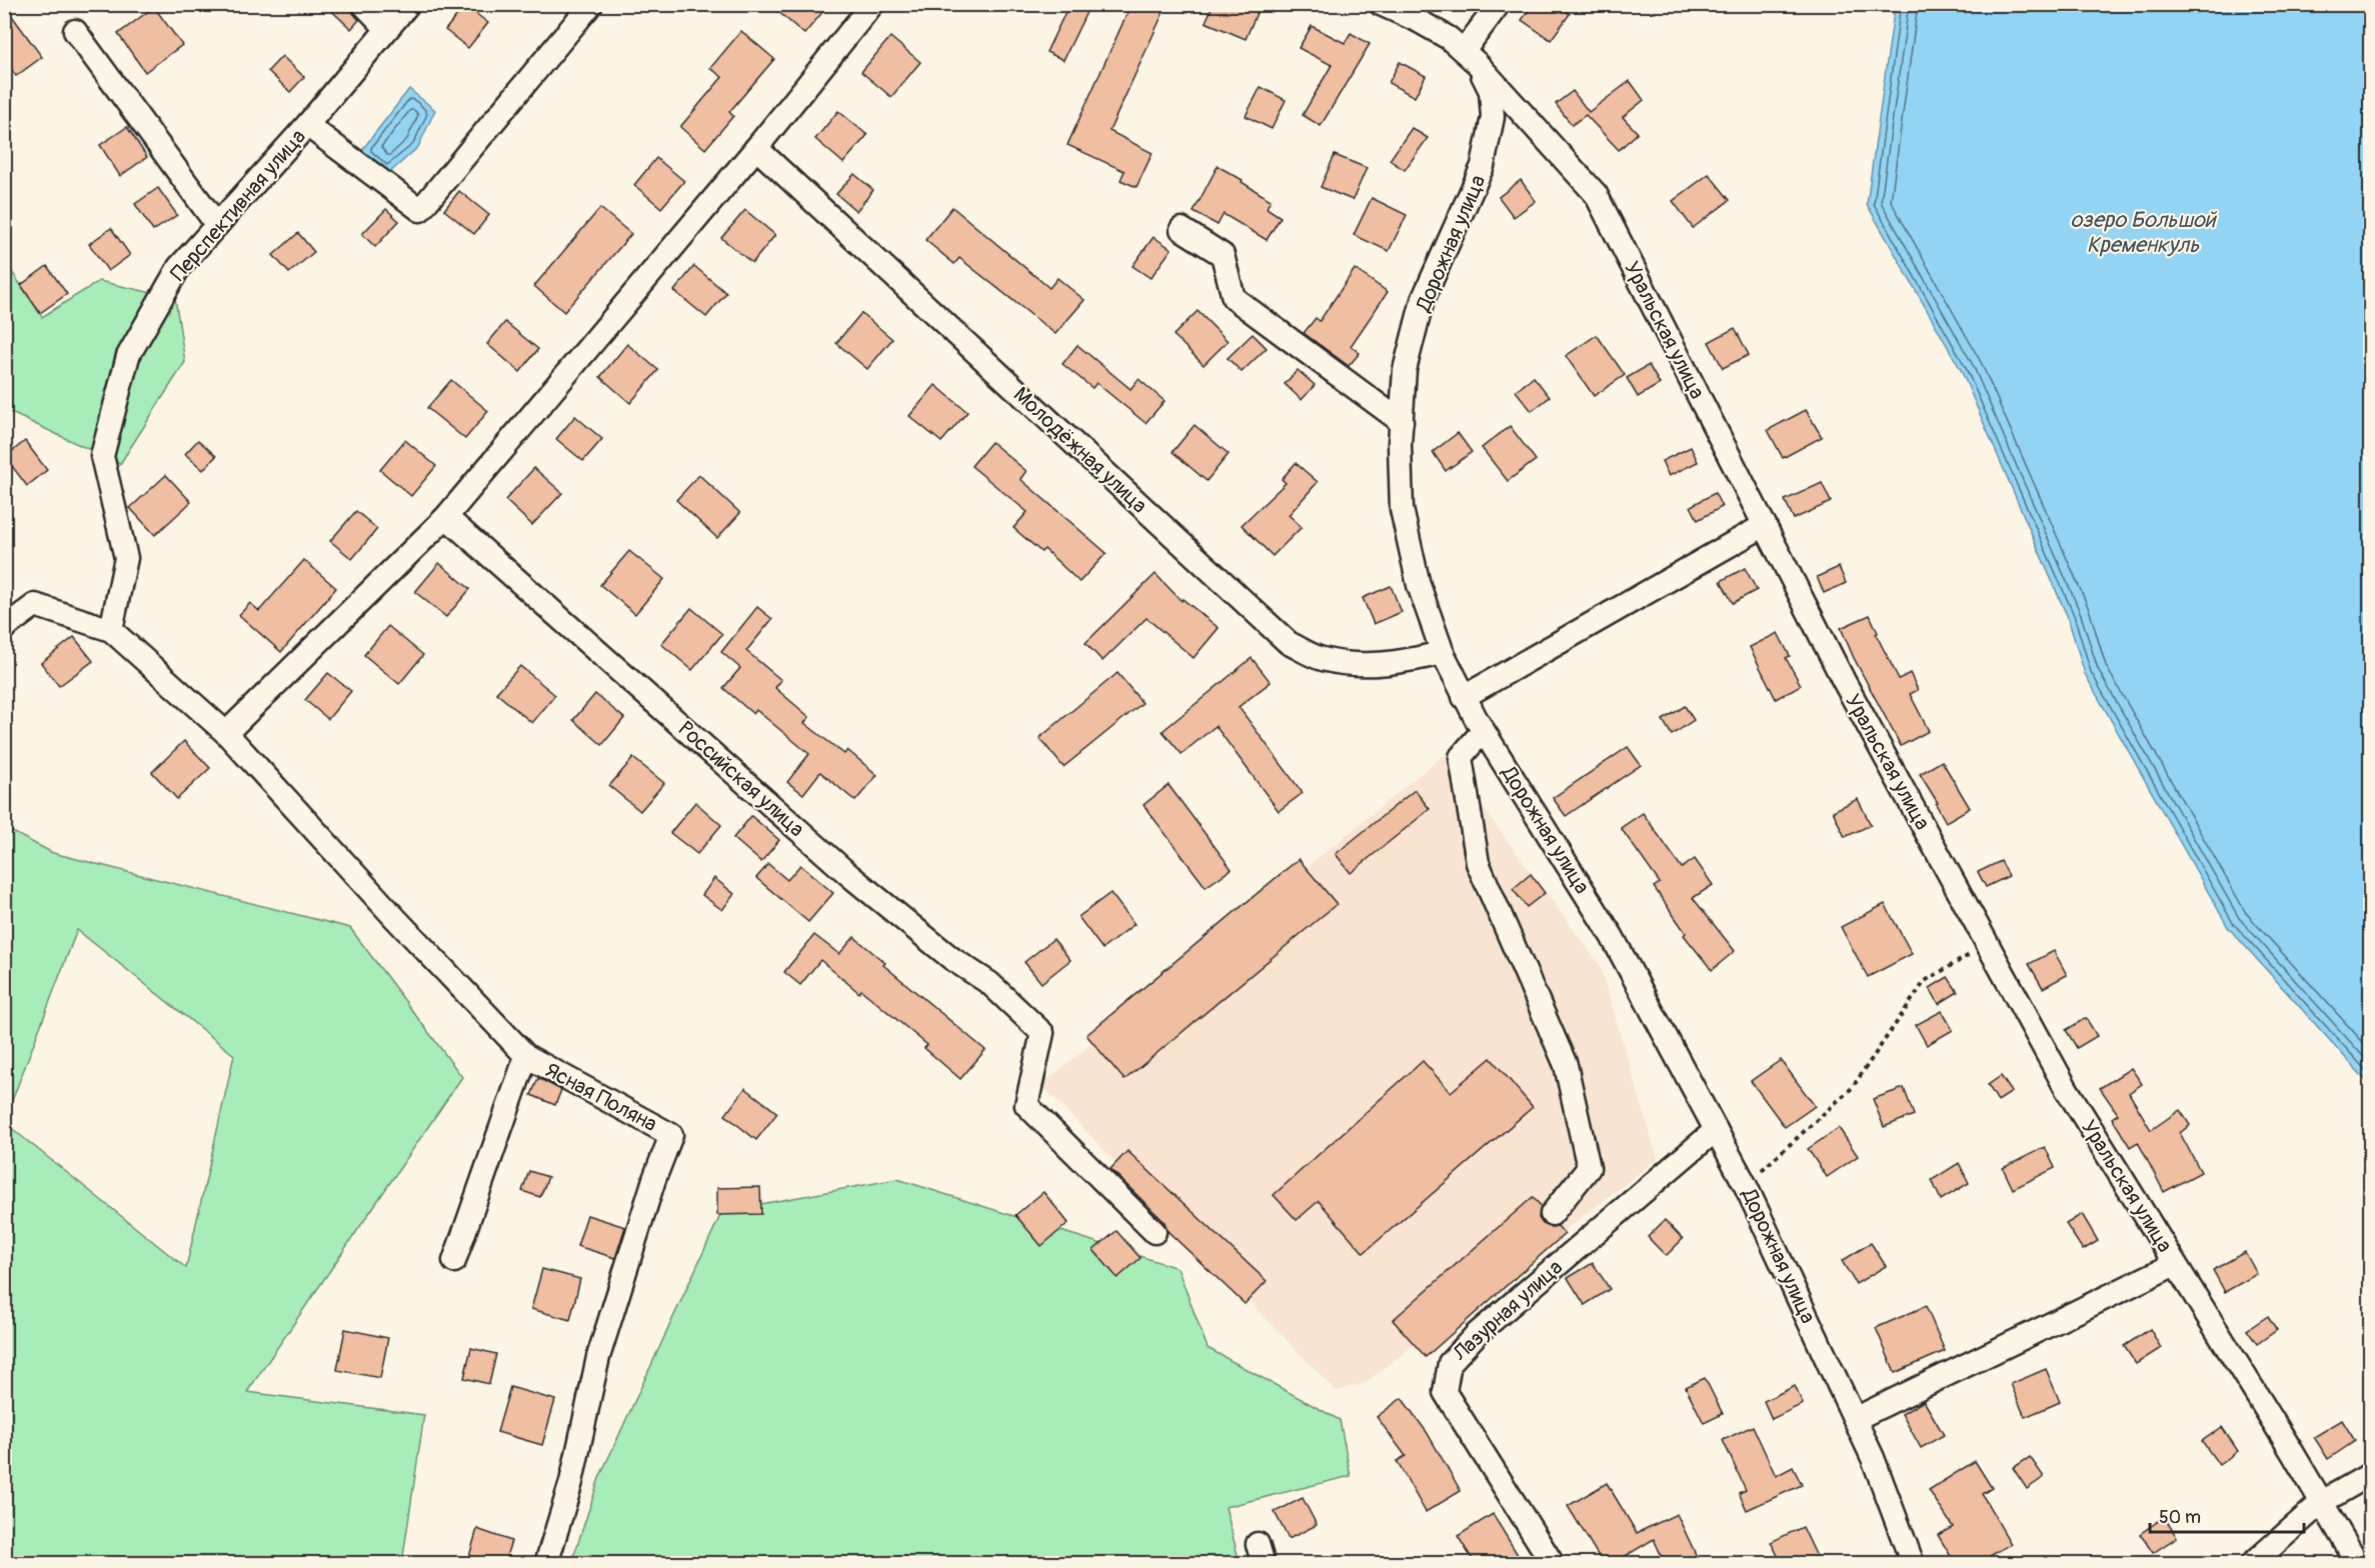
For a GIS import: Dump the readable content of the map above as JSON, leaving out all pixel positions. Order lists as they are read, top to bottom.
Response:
{
  "streets": {
    "street": [
      "Перспективная улица",
      "Дорожная улица",
      "Уральская улица",
      "Молодёжная улица",
      "Российская улица",
      "Ясная Поляна",
      "Лазурная улица"
    ]
  },
  "crossings": [
    ["Дорожная улица", "Уральская улица"],
    ["Дорожная улица", "Молодёжная улица"],
    ["Дорожная улица", "Лазурная улица"]
  ],
  "water": ["озеро Большой Кременкуль"],
  "scale_bar": "50 m"
}
